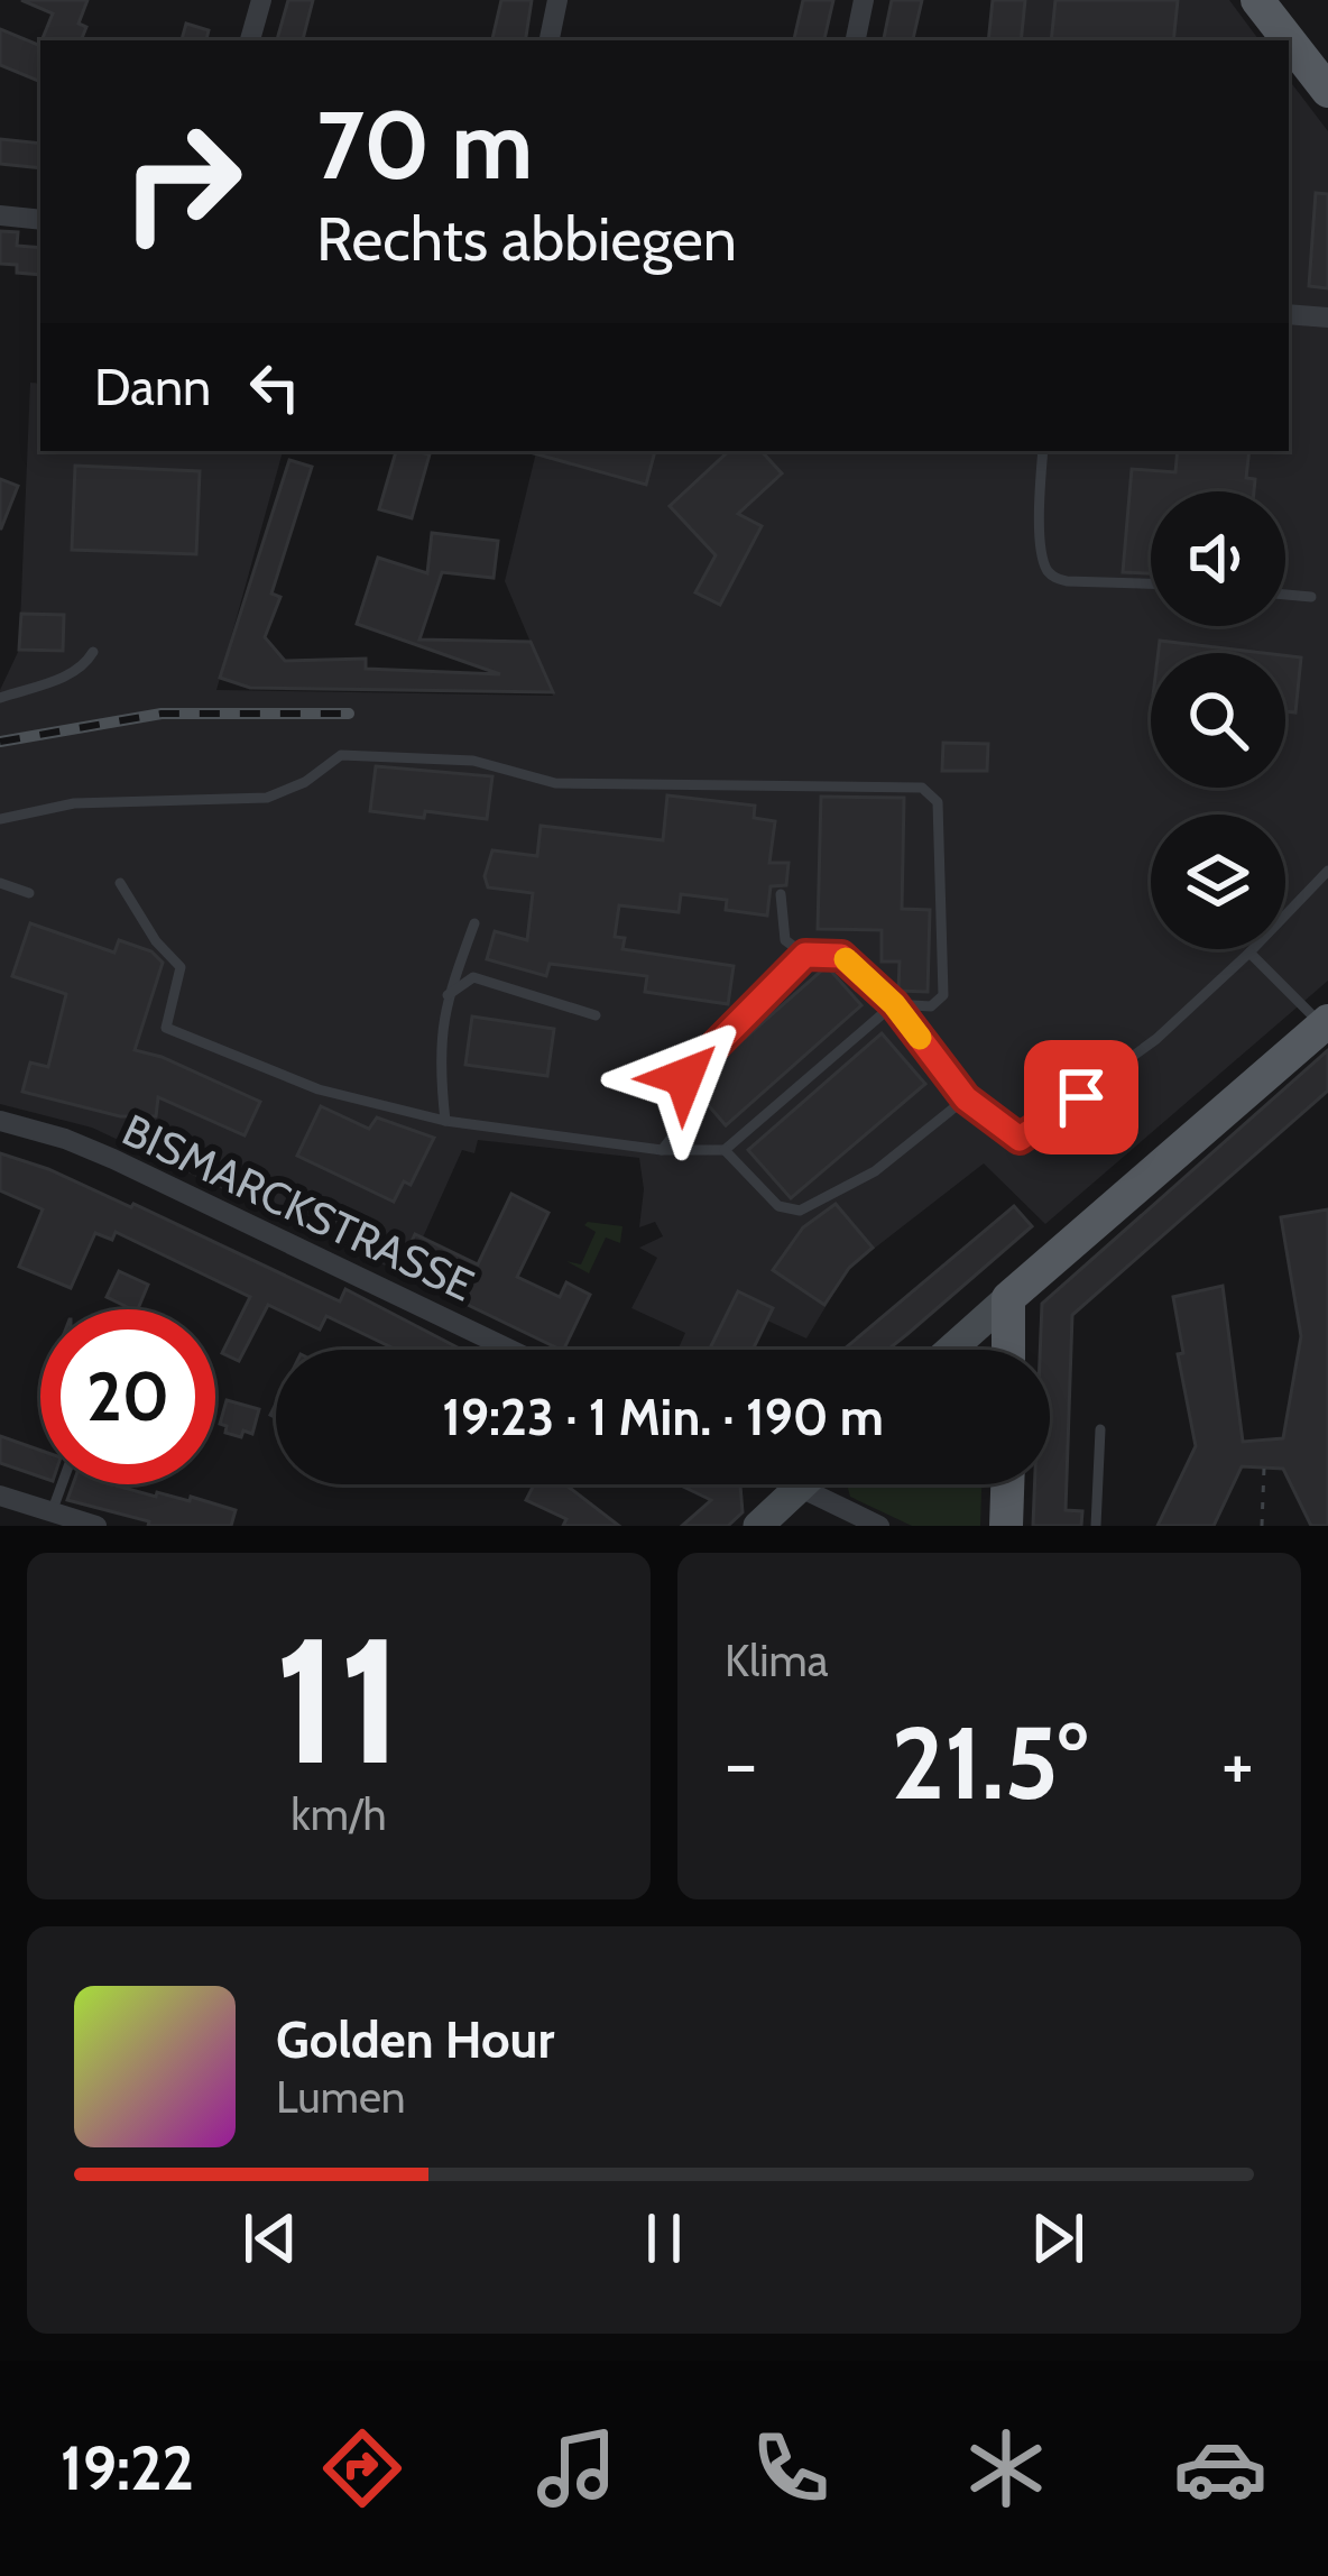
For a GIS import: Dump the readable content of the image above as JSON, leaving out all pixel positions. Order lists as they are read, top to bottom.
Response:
{
  "streets": {
    "street": ["BISMARCKSTRASSE"]
  },
  "page": {
    "turn": ["70 m", "Rechts abbiegen"],
    "then": "Dann",
    "limit": "20",
    "trip": "19:23 · 1 Min. · 190 m",
    "tile": [
      ["11", "km/h"],
      "Klima"
    ],
    "heat": ["−", "21.5°", "+"],
    "song": ["Golden Hour", "Lumen"],
    "tabs": "19:22"
  }
}
